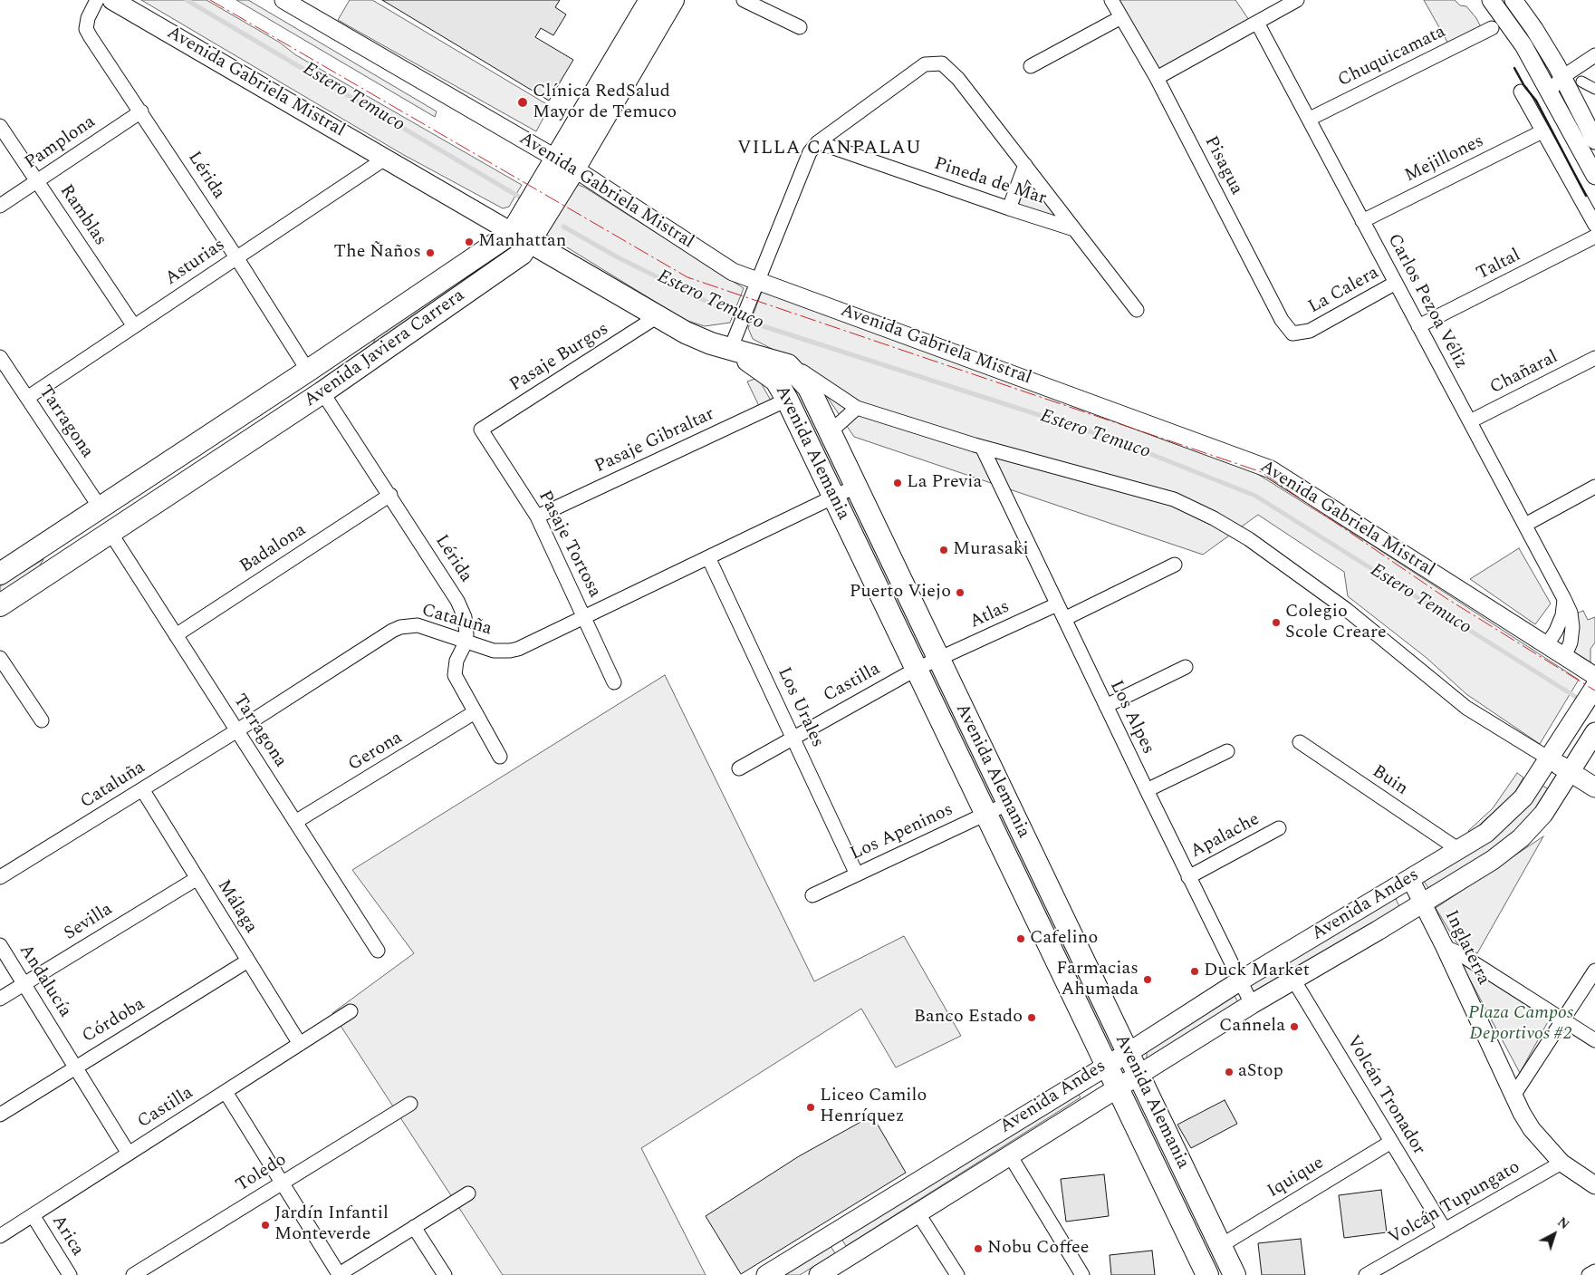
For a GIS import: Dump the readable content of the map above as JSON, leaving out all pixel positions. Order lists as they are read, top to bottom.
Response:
{
  "streets": {
    "main road": [
      "Avenida Gabriela Mistral",
      "Avenida Javiera Carrera",
      "Avenida Alemania",
      "Avenida Andes"
    ],
    "street": [
      "Chuquicamata",
      "Pamplona",
      "Mejillones",
      "Pisagua",
      "Lérida",
      "Pineda de Mar",
      "Ramblas",
      "Asturias",
      "Taltal",
      "La Calera",
      "Carlos Pezoa Véliz",
      "Pasaje Burgos",
      "Chañaral",
      "Tarragona",
      "Pasaje Gibraltar",
      "Pasaje Tortosa",
      "Badalona",
      "Atlas",
      "Cataluña",
      "Castilla",
      "Los Urales",
      "Los Alpes",
      "Gerona",
      "Buin",
      "Los Apeninos",
      "Apalache",
      "Málaga",
      "Sevilla",
      "Inglaterra",
      "Andalucía",
      "Córdoba",
      "Volcán Tronador",
      "Toledo",
      "Iquique",
      "Volcán Tupungato",
      "Arica"
    ]
  },
  "crossings": [
    ["Chuquicamata", "Carlos Pezoa Véliz"],
    ["Avenida Gabriela Mistral", "Asturias"],
    ["Avenida Gabriela Mistral", "Carlos Pezoa Véliz"],
    ["Avenida Gabriela Mistral", "Avenida Javiera Carrera"],
    ["Avenida Gabriela Mistral", "Pasaje Burgos"],
    ["Avenida Gabriela Mistral", "Avenida Alemania"],
    ["Avenida Gabriela Mistral", "Avenida Andes"],
    ["Pamplona", "Lérida"],
    ["Pamplona", "Ramblas"],
    ["Mejillones", "Carlos Pezoa Véliz"],
    ["Pisagua", "La Calera"],
    ["Lérida", "Asturias"],
    ["Lérida", "Avenida Javiera Carrera"],
    ["Lérida", "Badalona"],
    ["Lérida", "Cataluña"],
    ["Lérida", "Gerona"],
    ["Ramblas", "Asturias"],
    ["Asturias", "Tarragona"],
    ["Taltal", "Carlos Pezoa Véliz"],
    ["La Calera", "Carlos Pezoa Véliz"],
    ["Carlos Pezoa Véliz", "Chañaral"],
    ["Avenida Javiera Carrera", "Tarragona"],
    ["Pasaje Burgos", "Pasaje Tortosa"],
    ["Tarragona", "Badalona"],
    ["Tarragona", "Cataluña"],
    ["Tarragona", "Gerona"],
    ["Pasaje Gibraltar", "Avenida Alemania"],
    ["Pasaje Gibraltar", "Pasaje Tortosa"],
    ["Avenida Alemania", "Atlas"],
    ["Avenida Alemania", "Cataluña"],
    ["Avenida Alemania", "Castilla"],
    ["Avenida Alemania", "Los Apeninos"],
    ["Avenida Alemania", "Avenida Andes"],
    ["Avenida Alemania", "Iquique"],
    ["Pasaje Tortosa", "Cataluña"],
    ["Atlas", "Castilla"],
    ["Atlas", "Los Alpes"],
    ["Cataluña", "Los Urales"],
    ["Cataluña", "Málaga"],
    ["Castilla", "Los Urales"],
    ["Castilla", "Málaga"],
    ["Castilla", "Andalucía"],
    ["Castilla", "Arica"],
    ["Los Urales", "Los Apeninos"],
    ["Los Alpes", "Apalache"],
    ["Los Alpes", "Avenida Andes"],
    ["Buin", "Avenida Andes"],
    ["Avenida Andes", "Inglaterra"],
    ["Avenida Andes", "Volcán Tronador"],
    ["Málaga", "Sevilla"],
    ["Málaga", "Córdoba"],
    ["Sevilla", "Andalucía"],
    ["Inglaterra", "Volcán Tupungato"],
    ["Andalucía", "Córdoba"],
    ["Volcán Tronador", "Iquique"],
    ["Volcán Tronador", "Volcán Tupungato"]
  ],
  "districts": ["VILLA CANPALAU"],
  "water": ["Estero Temuco"],
  "parks": ["Plaza Campos Deportivos #2"],
  "places": [
    "Clínica RedSalud Mayor de Temuco",
    "Manhattan",
    "The Ñaños",
    "La Previa",
    "Murasaki",
    "Puerto Viejo",
    "Colegio Scole Creare",
    "Cafelino",
    "Duck Market",
    "Farmacias Ahumada",
    "Banco Estado",
    "Cannela",
    "aStop",
    "Liceo Camilo Henríquez",
    "Jardín Infantil Monteverde",
    "Nobu Coffee"
  ],
  "north": "top right"
}
